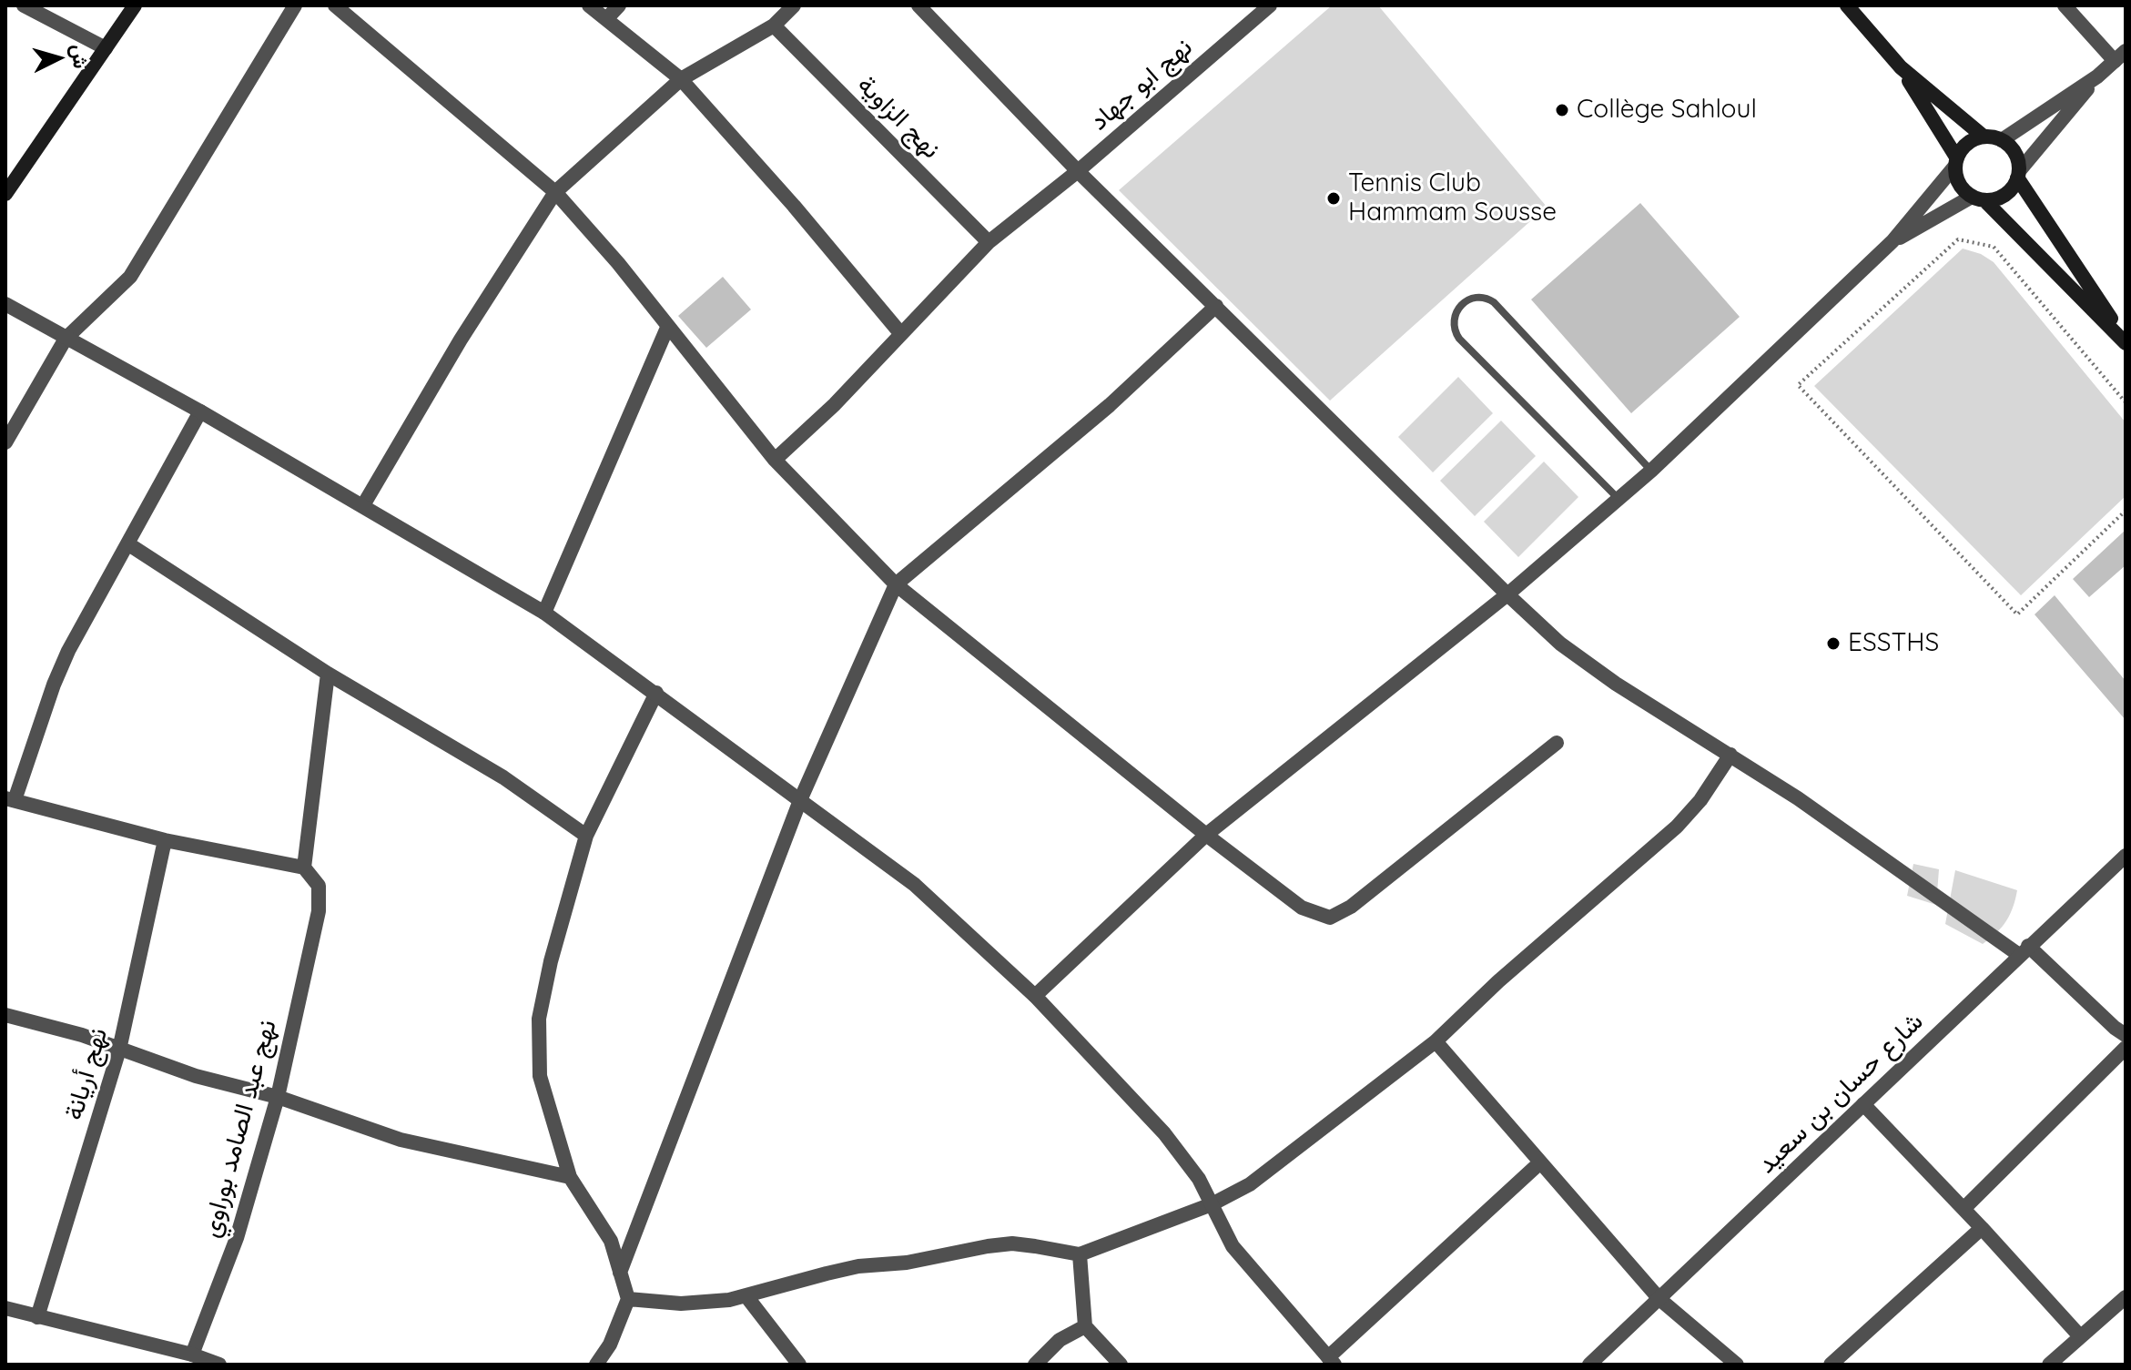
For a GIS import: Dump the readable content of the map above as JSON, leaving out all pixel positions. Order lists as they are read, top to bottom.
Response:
{
  "streets": {
    "street": [
      "نهج ابو جهاد",
      "نهج الزاوية",
      "نهج أريانة",
      "شارع حسان بن سعيد",
      "نهج عبد الصامد بوراوي"
    ]
  },
  "crossings": [
    ["نهج ابو جهاد", "نهج الزاوية"]
  ],
  "places": ["Collège Sahloul", "Tennis Club Hammam Sousse", "ESSTHS"],
  "north": "right"
}
